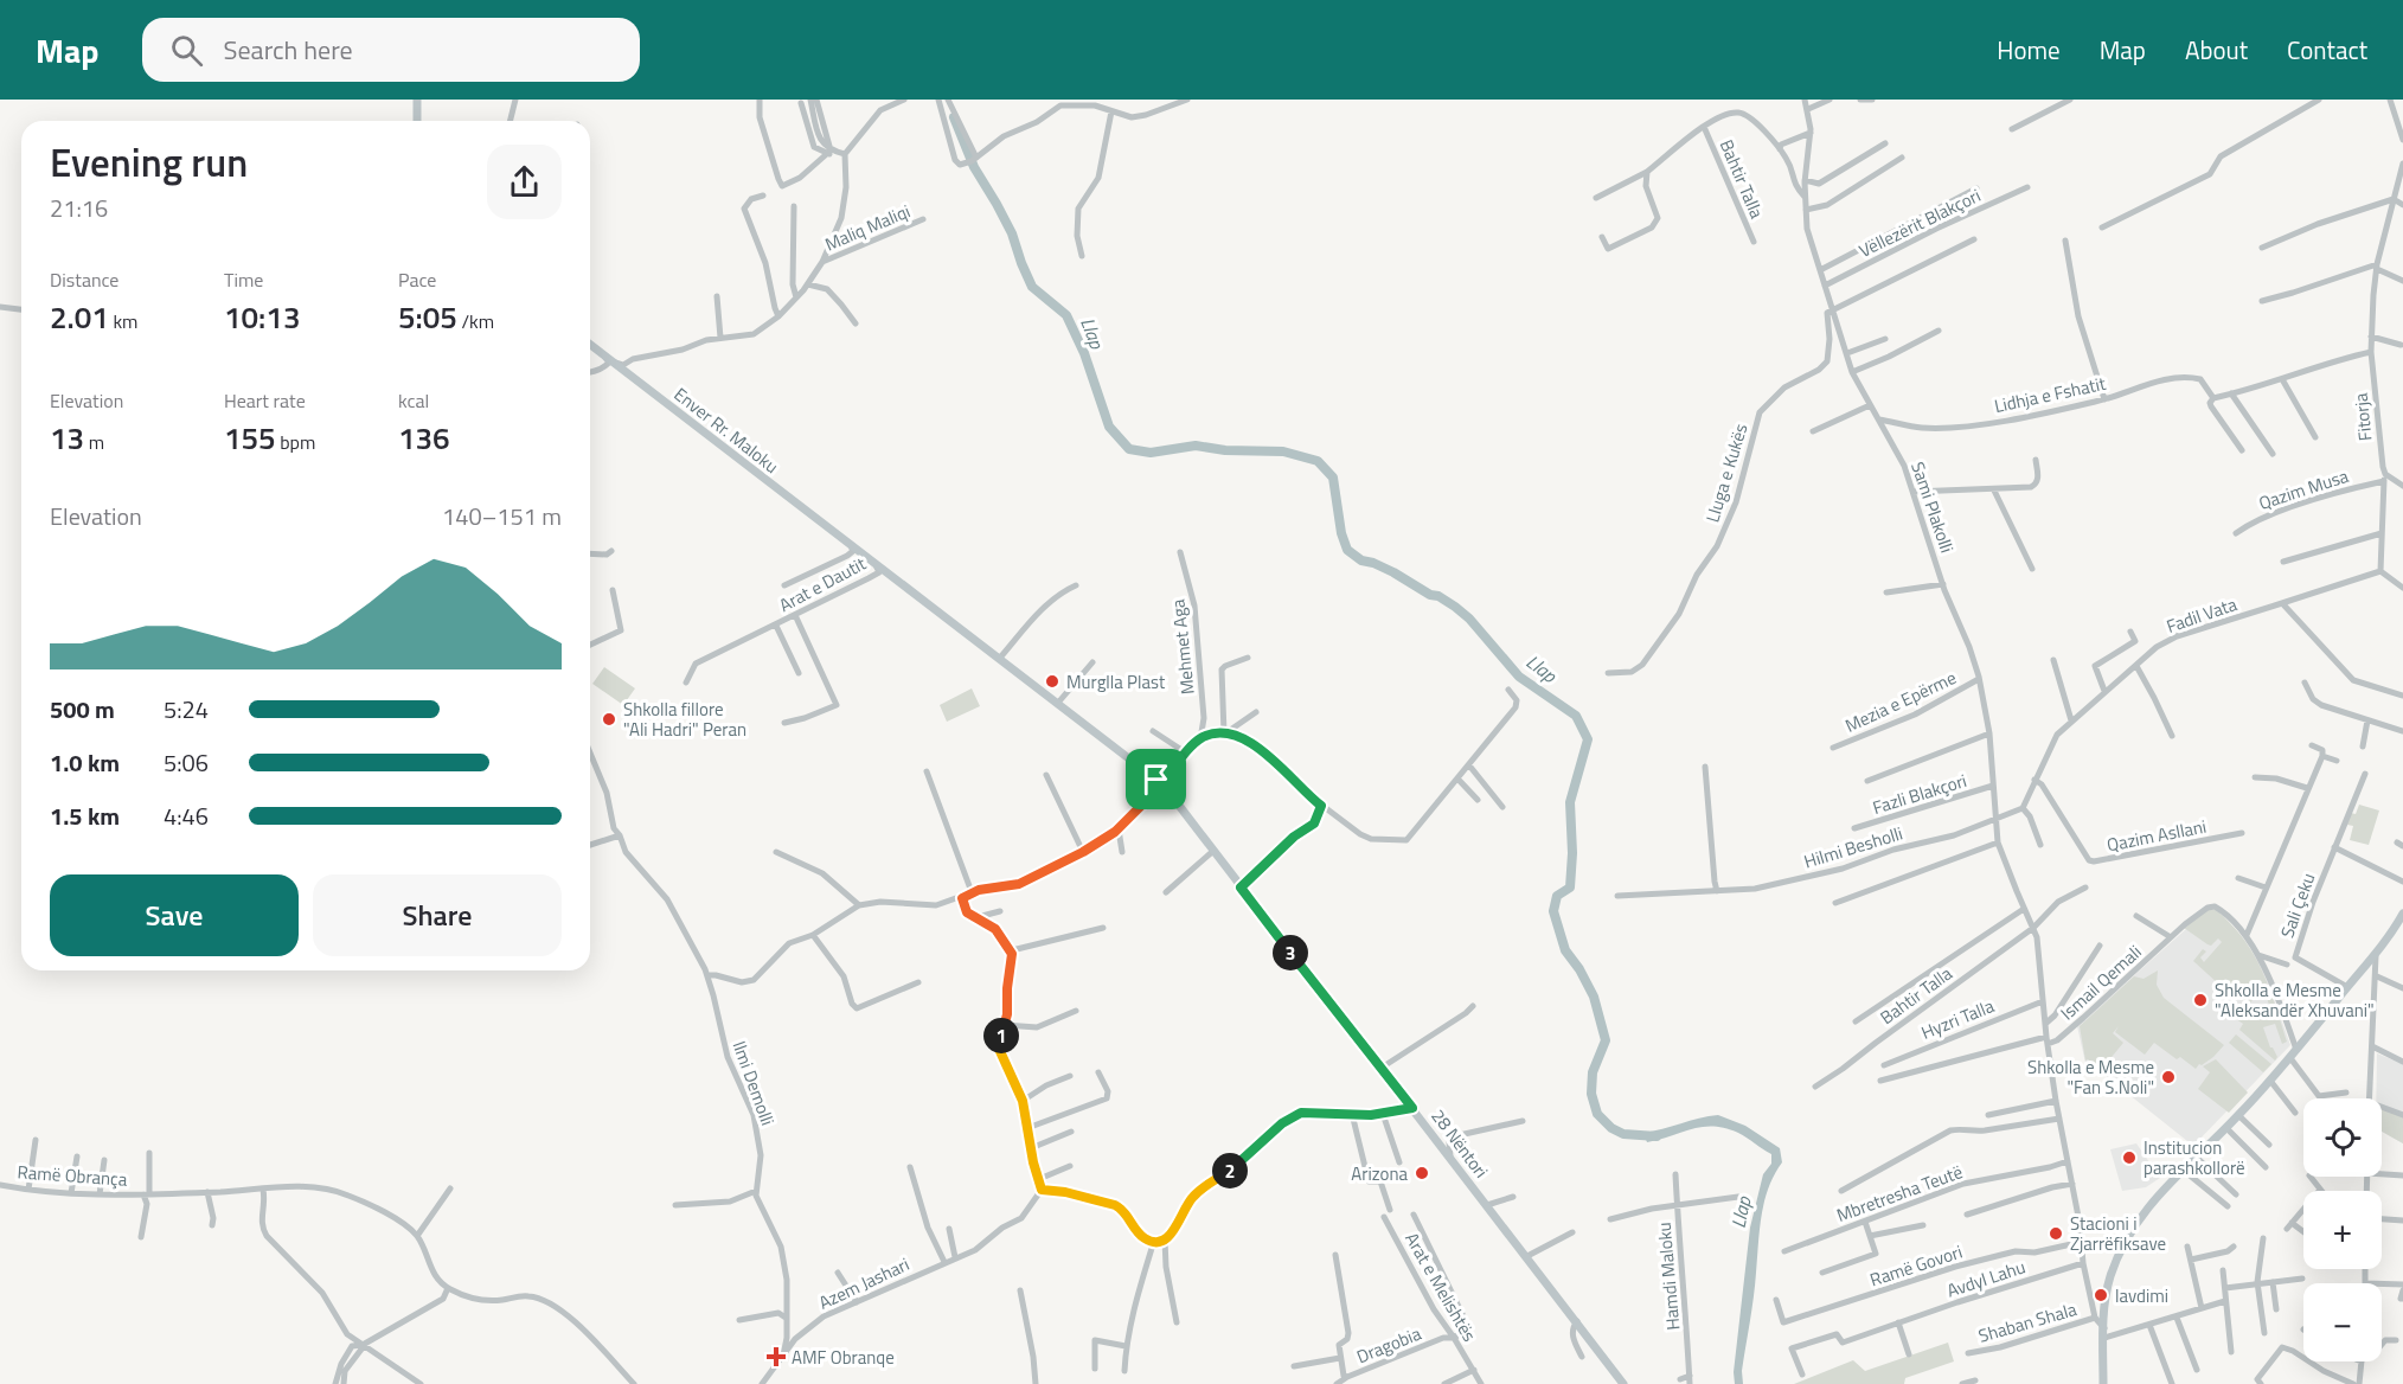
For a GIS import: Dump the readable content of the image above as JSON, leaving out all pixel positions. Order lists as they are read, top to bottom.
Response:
{
  "streets": {
    "main road": ["Enver Rr. Maloku", "28 Nëntori"],
    "street": [
      "Bahtir Talla",
      "Vëllezërit Blakçori",
      "Maliq Maliqi",
      "Lidhja e Fshatit",
      "Fitorja",
      "Lluga e Kukës",
      "Qazim Musa",
      "Sami Plakolli",
      "Arat e Dautit",
      "Fadil Vata",
      "Mehmet Aga",
      "Mezia e Epërme",
      "Fazli Blakçori",
      "Qazim Asllani",
      "Hilmi Besholli",
      "Sali Çeku",
      "Ismail Qemali",
      "Hyzri Talla",
      "Ilmi Demolli",
      "Ramë Obrança",
      "Mbretresha Teutë",
      "Ramë Govori",
      "Hamdi Maloku",
      "Avdyl Lahu",
      "Azem Jashari",
      "Arat e Melishtës",
      "Shaban Shala",
      "Dragobia"
    ]
  },
  "crossings": [
    ["Vëllezërit Blakçori", "Sami Plakolli"],
    ["Lidhja e Fshatit", "Sami Plakolli"],
    ["Fitorja", "Qazim Musa"],
    ["Fitorja", "Fadil Vata"],
    ["Enver Rr. Maloku", "Arat e Dautit"],
    ["Enver Rr. Maloku", "28 Nëntori"],
    ["Lluga e Kukës", "Sami Plakolli"],
    ["Sami Plakolli", "Mezia e Epërme"],
    ["Sami Plakolli", "Fazli Blakçori"],
    ["Sami Plakolli", "Hilmi Besholli"],
    ["Fadil Vata", "Qazim Asllani"],
    ["Ilmi Demolli", "Azem Jashari"],
    ["Arat e Melishtës", "Dragobia"]
  ],
  "water": ["Llap"],
  "places": {
    "other": [
      "Murglla Plast",
      "Shkolla fillore \"Ali Hadri\" Peran",
      "Shkolla e Mesme \"Aleksandër Xhuvani\"",
      "Shkolla e Mesme \"Fan S.Noli\"",
      "Institucion parashkollorë",
      "Arizona",
      "Stacioni i Zjarrëfiksave",
      "lavdimi"
    ],
    "health": ["AMF Obranqe"]
  },
  "page": {
    "header": "Map",
    "search": "Search here",
    "nav": [
      "Home",
      "Map",
      "About",
      "Contact"
    ],
    "heading": ["Evening run", "21:16"],
    "stats": [
      ["Distance", "2.01 km"],
      ["Time", "10:13"],
      ["Pace", "5:05 /km"],
      ["Elevation", "13 m"],
      ["Heart rate", "155 bpm"],
      ["kcal", "136"]
    ],
    "chart": ["Elevation", "140–151 m"],
    "list": [
      {
        "name": "500 m",
        "note": "5:24"
      },
      {
        "name": "1.0 km",
        "note": "5:06"
      },
      {
        "name": "1.5 km",
        "note": "4:46"
      }
    ],
    "buttons": ["Save", "Share"],
    "pins": ["3", "1", "2"],
    "map_buttons": ["+", "−"]
  }
}
